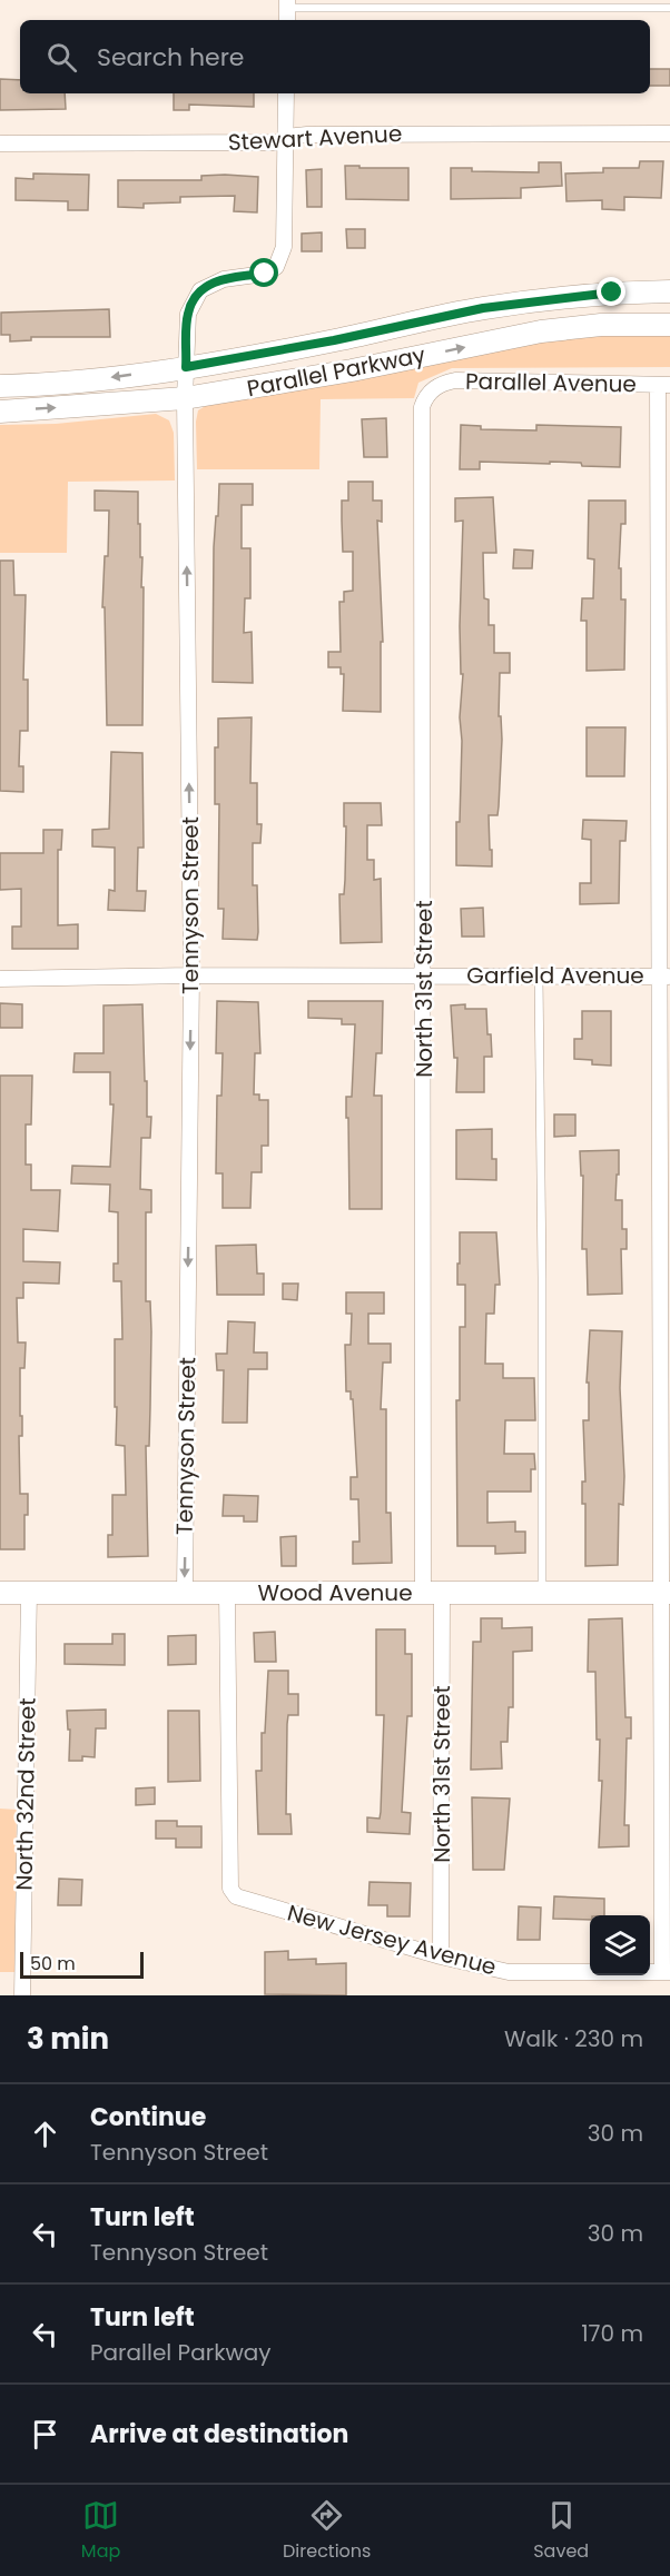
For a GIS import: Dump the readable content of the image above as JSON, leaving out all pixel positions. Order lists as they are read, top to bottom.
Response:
{
  "streets": {
    "main road": ["Parallel Parkway", "Wood Avenue"],
    "street": [
      "Stewart Avenue",
      "Parallel Avenue",
      "Tennyson Street",
      "Garfield Avenue",
      "North 31st Street",
      "North 32nd Street",
      "New Jersey Avenue"
    ]
  },
  "crossings": [
    ["Stewart Avenue", "Tennyson Street"],
    ["Parallel Parkway", "Tennyson Street"],
    ["Parallel Avenue", "North 31st Street"],
    ["Tennyson Street", "Garfield Avenue"],
    ["Tennyson Street", "Wood Avenue"],
    ["Garfield Avenue", "North 31st Street"],
    ["North 31st Street", "Wood Avenue"],
    ["North 31st Street", "New Jersey Avenue"],
    ["Wood Avenue", "North 32nd Street"],
    ["Wood Avenue", "New Jersey Avenue"]
  ],
  "scale_bar": "50 m",
  "page": {
    "search": "Search here",
    "scale": "50 m",
    "heading": ["3 min", "Walk · 230 m"],
    "list": [
      ["Continue", "Tennyson Street", "30 m"],
      ["Turn left", "Tennyson Street", "30 m"],
      ["Turn left", "Parallel Parkway", "170 m"],
      "Arrive at destination"
    ],
    "nav": ["Map", "Directions", "Saved"]
  }
}
